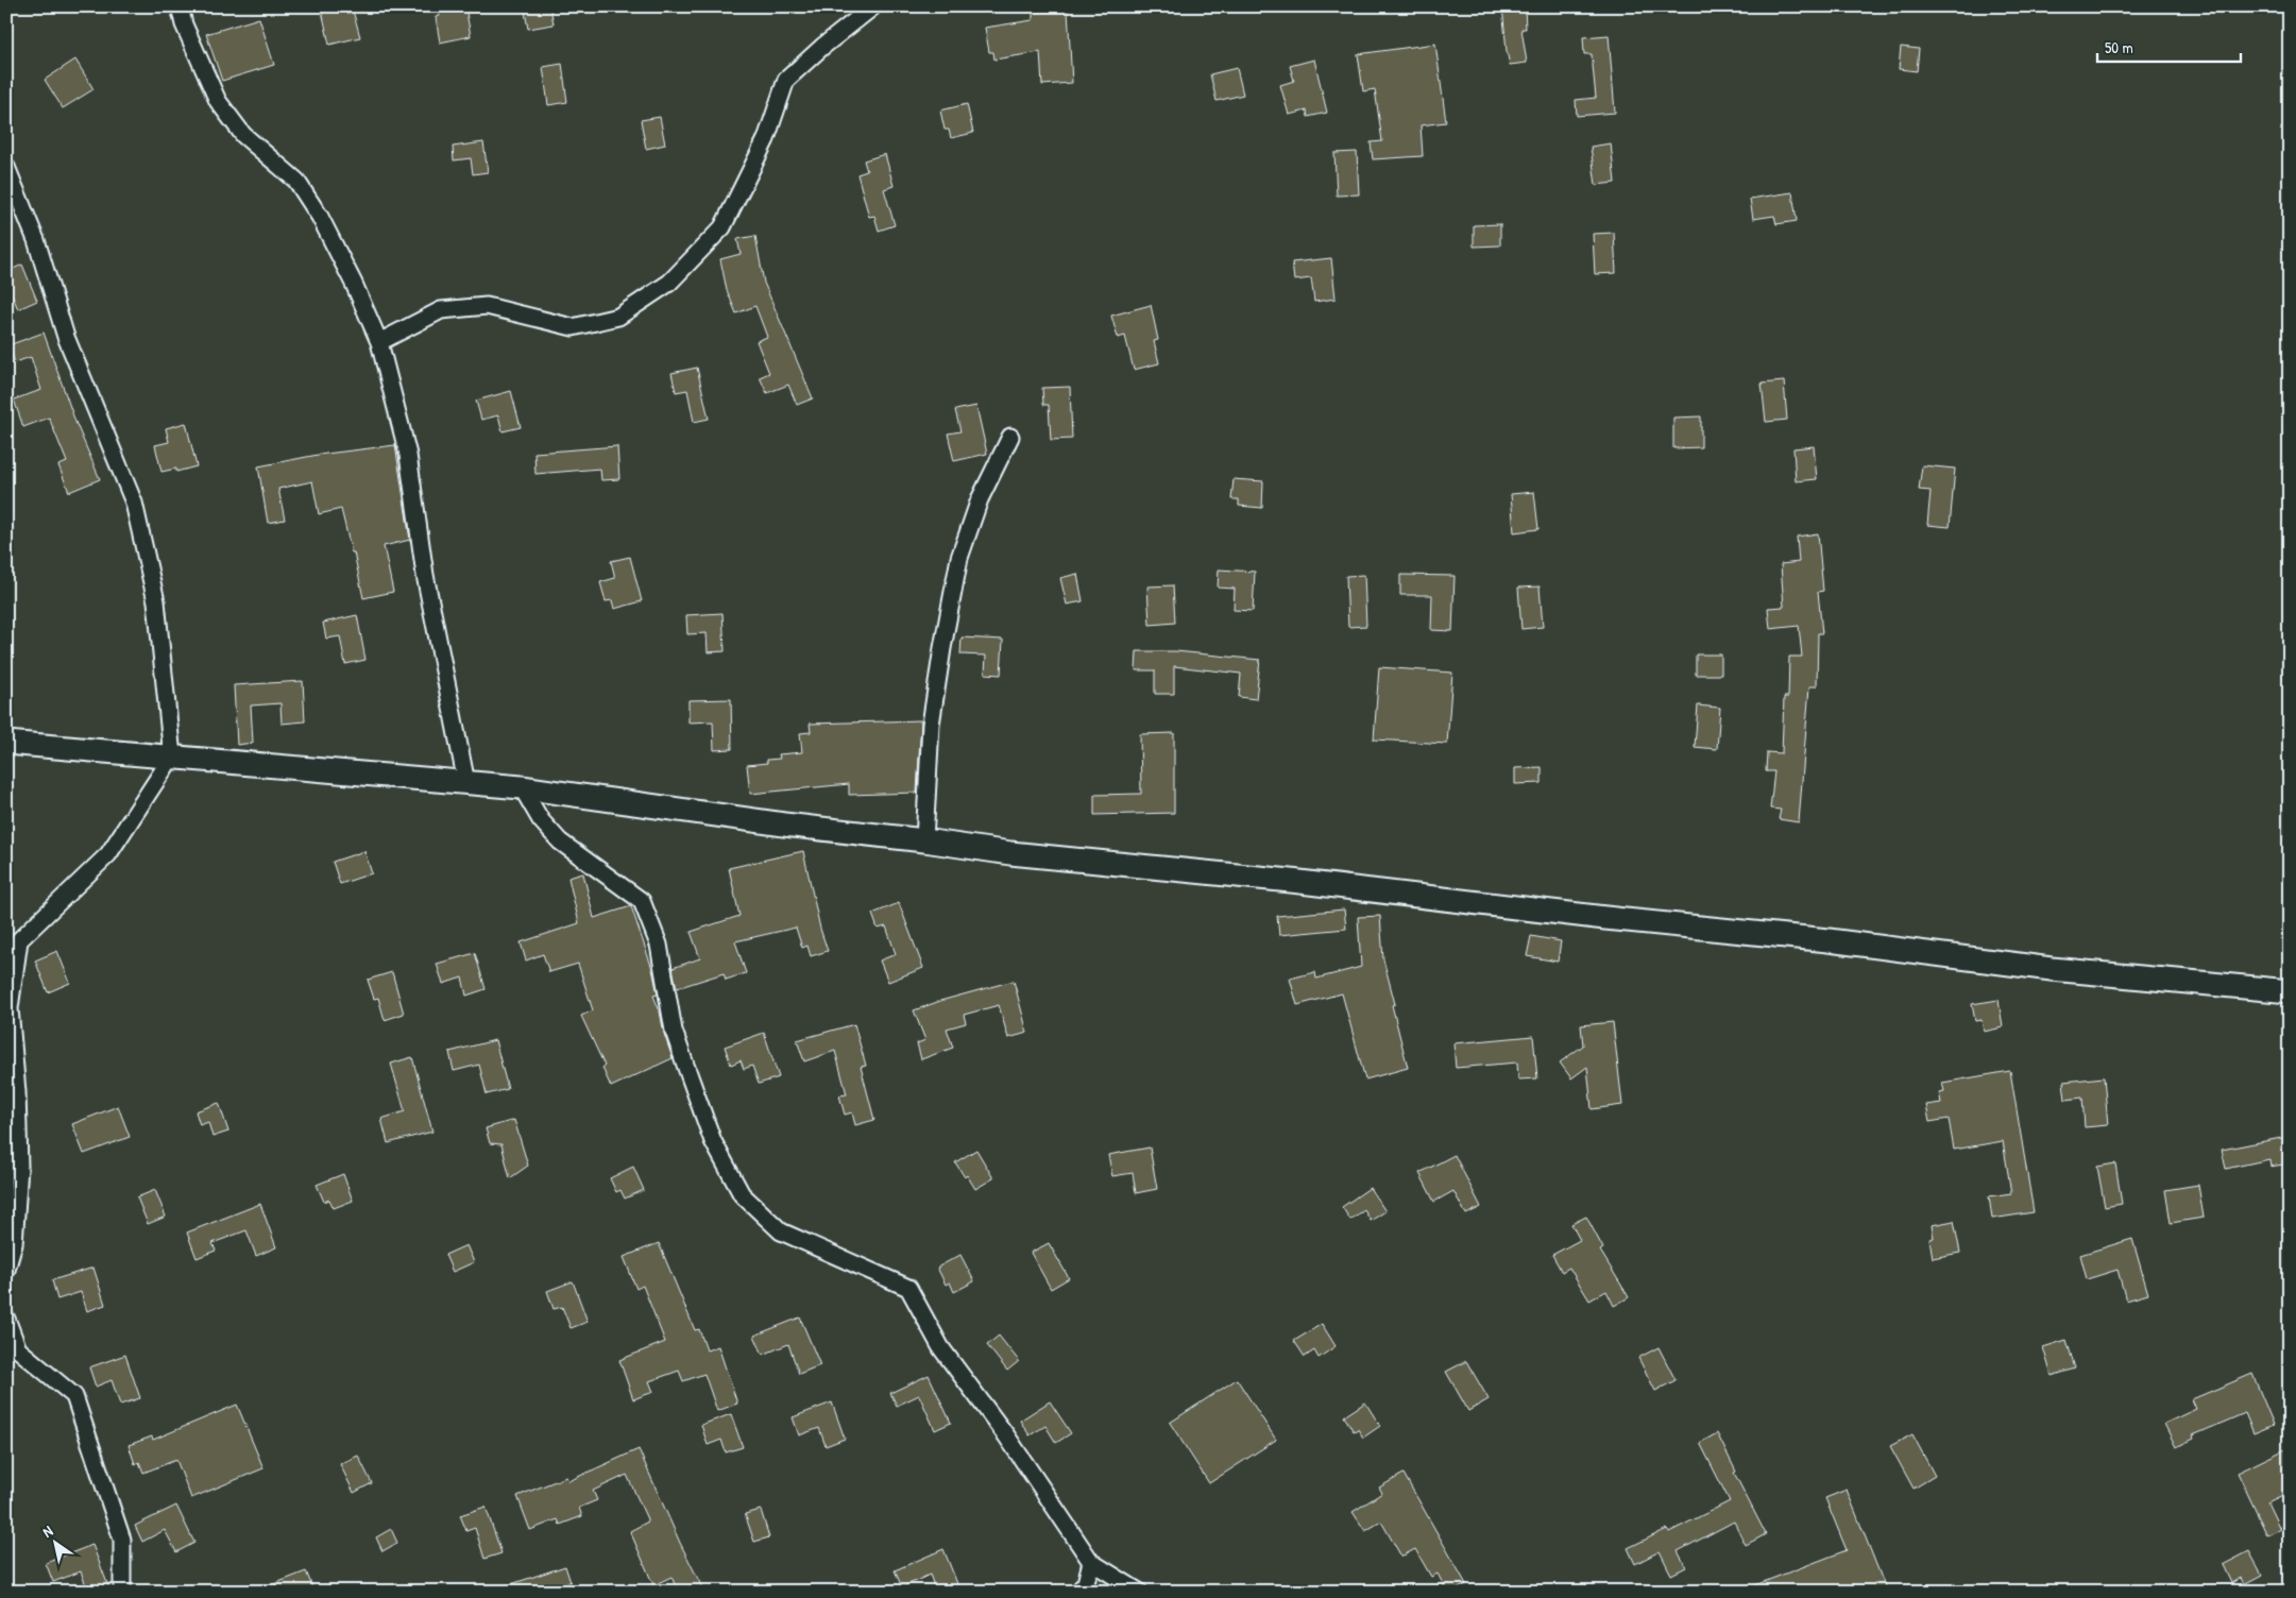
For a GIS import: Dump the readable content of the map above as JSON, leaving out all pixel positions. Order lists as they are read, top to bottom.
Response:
{
  "scale_bar": "50 m",
  "north": "top left"
}
